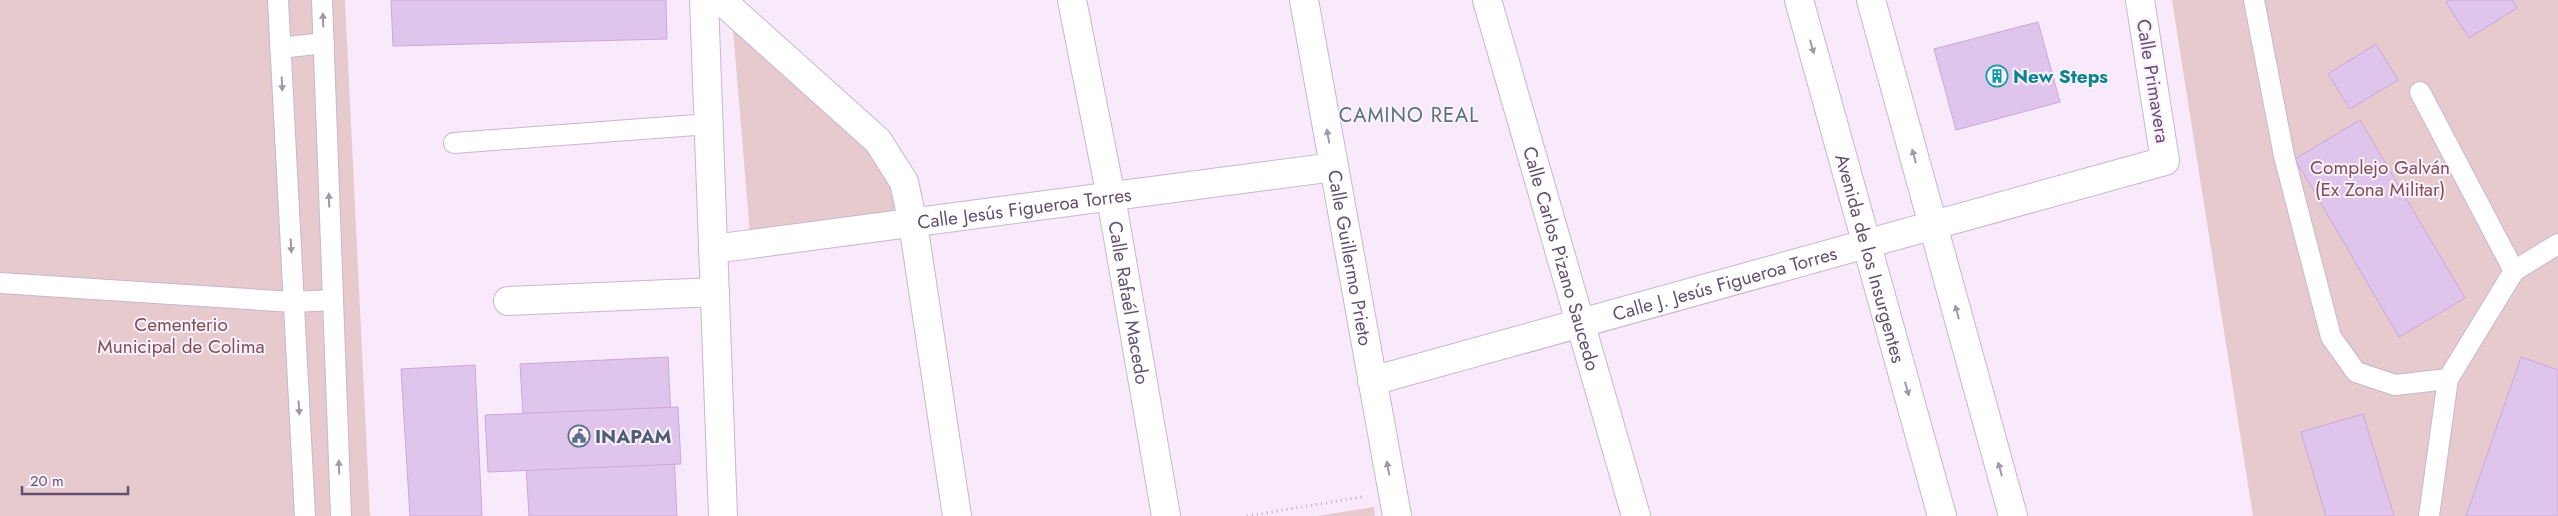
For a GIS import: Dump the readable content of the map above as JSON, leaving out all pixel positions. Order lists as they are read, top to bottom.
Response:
{
  "streets": {
    "street": [
      "Calle Primavera",
      "Calle Jesús Figueroa Torres",
      "Calle Guillermo Prieto",
      "Calle Carlos Pizano Saucedo",
      "Avenida de los Insurgentes",
      "Calle J. Jesús Figueroa Torres",
      "Calle Rafaél Macedo"
    ]
  },
  "crossings": [
    ["Calle Primavera", "Calle J. Jesús Figueroa Torres"],
    ["Calle Jesús Figueroa Torres", "Calle Guillermo Prieto"],
    ["Calle Jesús Figueroa Torres", "Calle Rafaél Macedo"],
    ["Calle Guillermo Prieto", "Calle J. Jesús Figueroa Torres"],
    ["Calle Carlos Pizano Saucedo", "Calle J. Jesús Figueroa Torres"],
    ["Avenida de los Insurgentes", "Calle J. Jesús Figueroa Torres"]
  ],
  "one_way": ["Calle Guillermo Prieto"],
  "districts": ["CAMINO REAL"],
  "parks": ["Complejo Galván (Ex Zona Militar)", "Cementerio Municipal de Colima"],
  "places": {
    "building": ["New Steps"],
    "public building": ["INAPAM"]
  },
  "scale_bar": "20 m"
}
